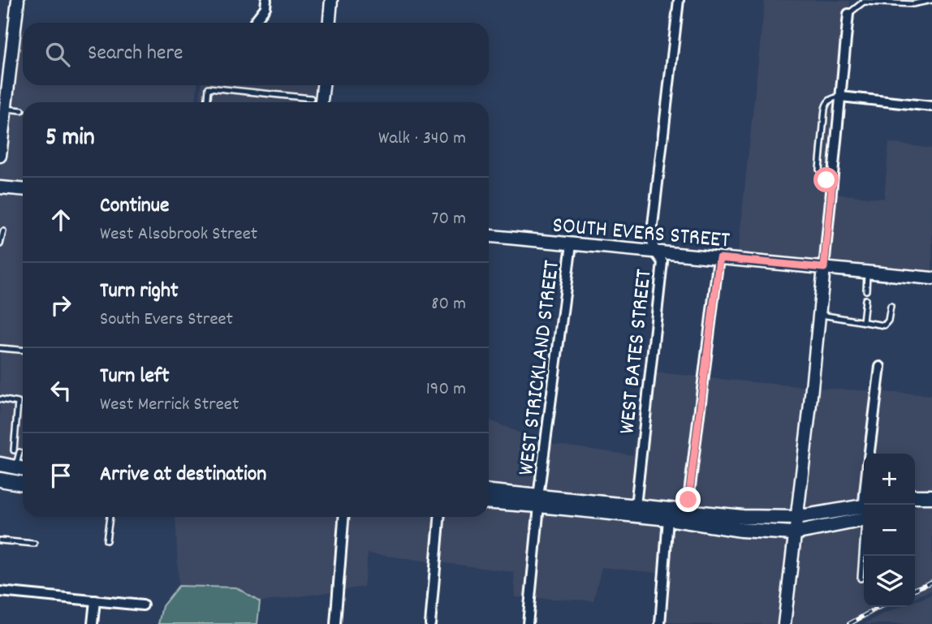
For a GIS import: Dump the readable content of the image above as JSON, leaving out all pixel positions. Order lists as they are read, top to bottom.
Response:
{
  "streets": {
    "street": ["SOUTH EVERS STREET", "WEST BATES STREET", "WEST STRICKLAND STREET"]
  },
  "crossings": [
    ["SOUTH EVERS STREET", "WEST BATES STREET"],
    ["SOUTH EVERS STREET", "WEST STRICKLAND STREET"]
  ],
  "page": {
    "search": "Search here",
    "heading": ["5 min", "Walk · 340 m"],
    "list": [
      ["Continue", "West Alsobrook Street", "70 m"],
      ["Turn right", "South Evers Street", "80 m"],
      ["Turn left", "West Merrick Street", "190 m"],
      "Arrive at destination"
    ],
    "map_buttons": ["+", "−"]
  }
}
